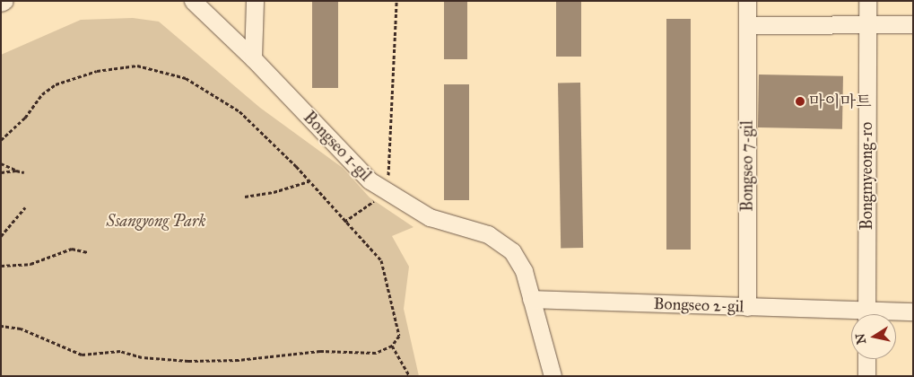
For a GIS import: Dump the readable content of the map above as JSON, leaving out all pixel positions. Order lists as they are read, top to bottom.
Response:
{
  "streets": {
    "street": [
      "Bongseo 1-gil",
      "Bongseo 7-gil",
      "Bongmyeong-ro",
      "Bongseo 2-gil"
    ]
  },
  "crossings": [
    ["Bongseo 1-gil", "Bongseo 2-gil"],
    ["Bongseo 7-gil", "Bongseo 2-gil"]
  ],
  "parks": ["Ssangyong Park"],
  "places": ["마이마트"],
  "north": "left"
}
